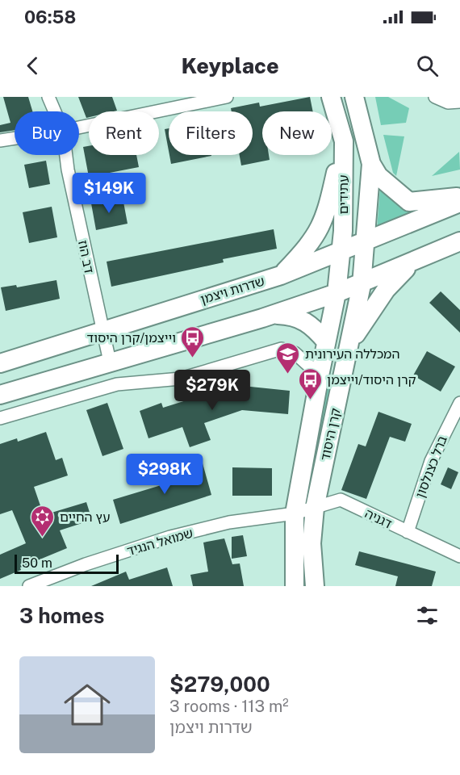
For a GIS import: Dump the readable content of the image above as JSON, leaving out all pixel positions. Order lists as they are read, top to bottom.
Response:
{
  "streets": {
    "main road": ["עתידים", "שדרות ויצמן", "קרן היסוד"],
    "street": [
      "דב הוז",
      "ברל כצנלסון",
      "דגניה",
      "שמואל הנגיד"
    ]
  },
  "crossings": [
    ["עתידים", "שדרות ויצמן"],
    ["עתידים", "קרן היסוד"],
    ["דב הוז", "שדרות ויצמן"],
    ["קרן היסוד", "דגניה"],
    ["קרן היסוד", "שמואל הנגיד"],
    ["ברל כצנלסון", "דגניה"],
    ["דגניה", "שמואל הנגיד"]
  ],
  "places": {
    "bus stop": ["וייצמן/קרן היסוד", "קרן היסוד/וייצמן"],
    "school or university": ["המכללה העירונית"],
    "synagogue": ["עץ החיים"]
  },
  "scale_bar": "50 m",
  "page": {
    "status": "06:58",
    "header": "Keyplace",
    "chip": [
      "Buy",
      "Rent",
      "Filters",
      "New"
    ],
    "price": ["$149K", "$279K", "$298K"],
    "scale": "50 m",
    "heading": "3 homes",
    "list": [
      {
        "name": "$279,000",
        "note": "3 rooms · 113 m² · שדרות ויצמן"
      }
    ]
  }
}
